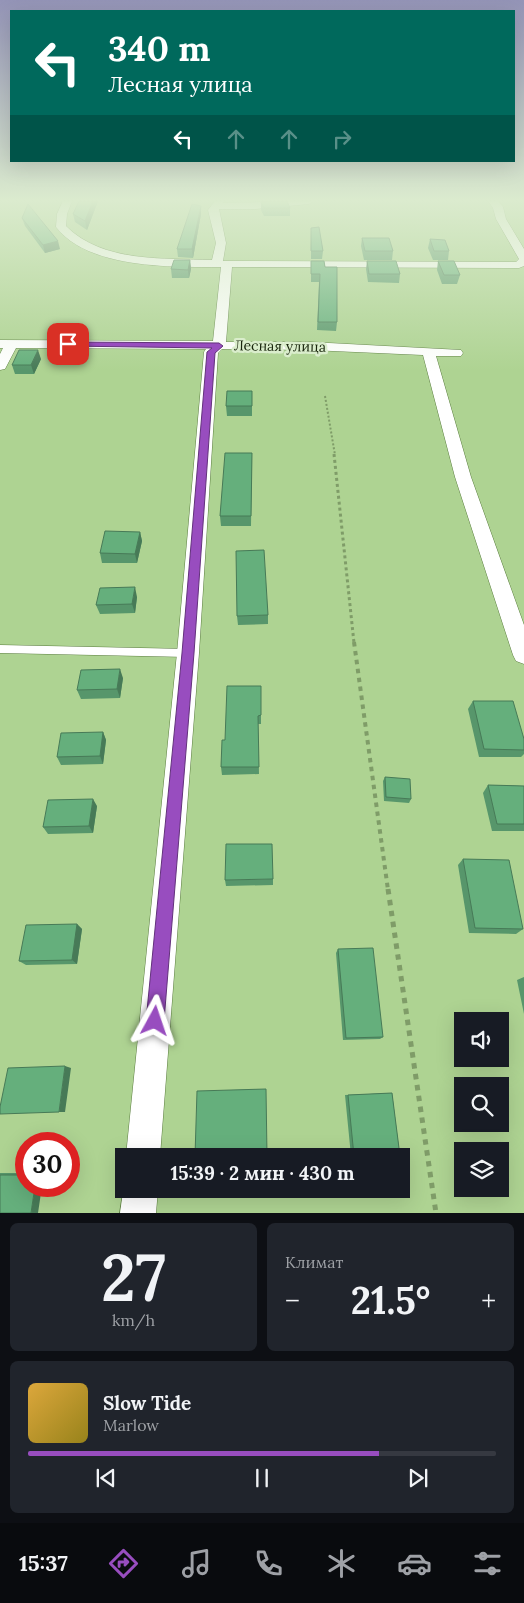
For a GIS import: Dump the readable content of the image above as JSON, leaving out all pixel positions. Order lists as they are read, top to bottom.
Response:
{
  "streets": {
    "street": ["Лесная улица"]
  },
  "page": {
    "turn": ["340 m", "Лесная улица"],
    "limit": "30",
    "trip": "15:39 · 2 мин · 430 m",
    "tile": [
      ["27", "km/h"],
      "Климат"
    ],
    "heat": ["−", "21.5°", "+"],
    "song": ["Slow Tide", "Marlow"],
    "tabs": "15:37"
  }
}
